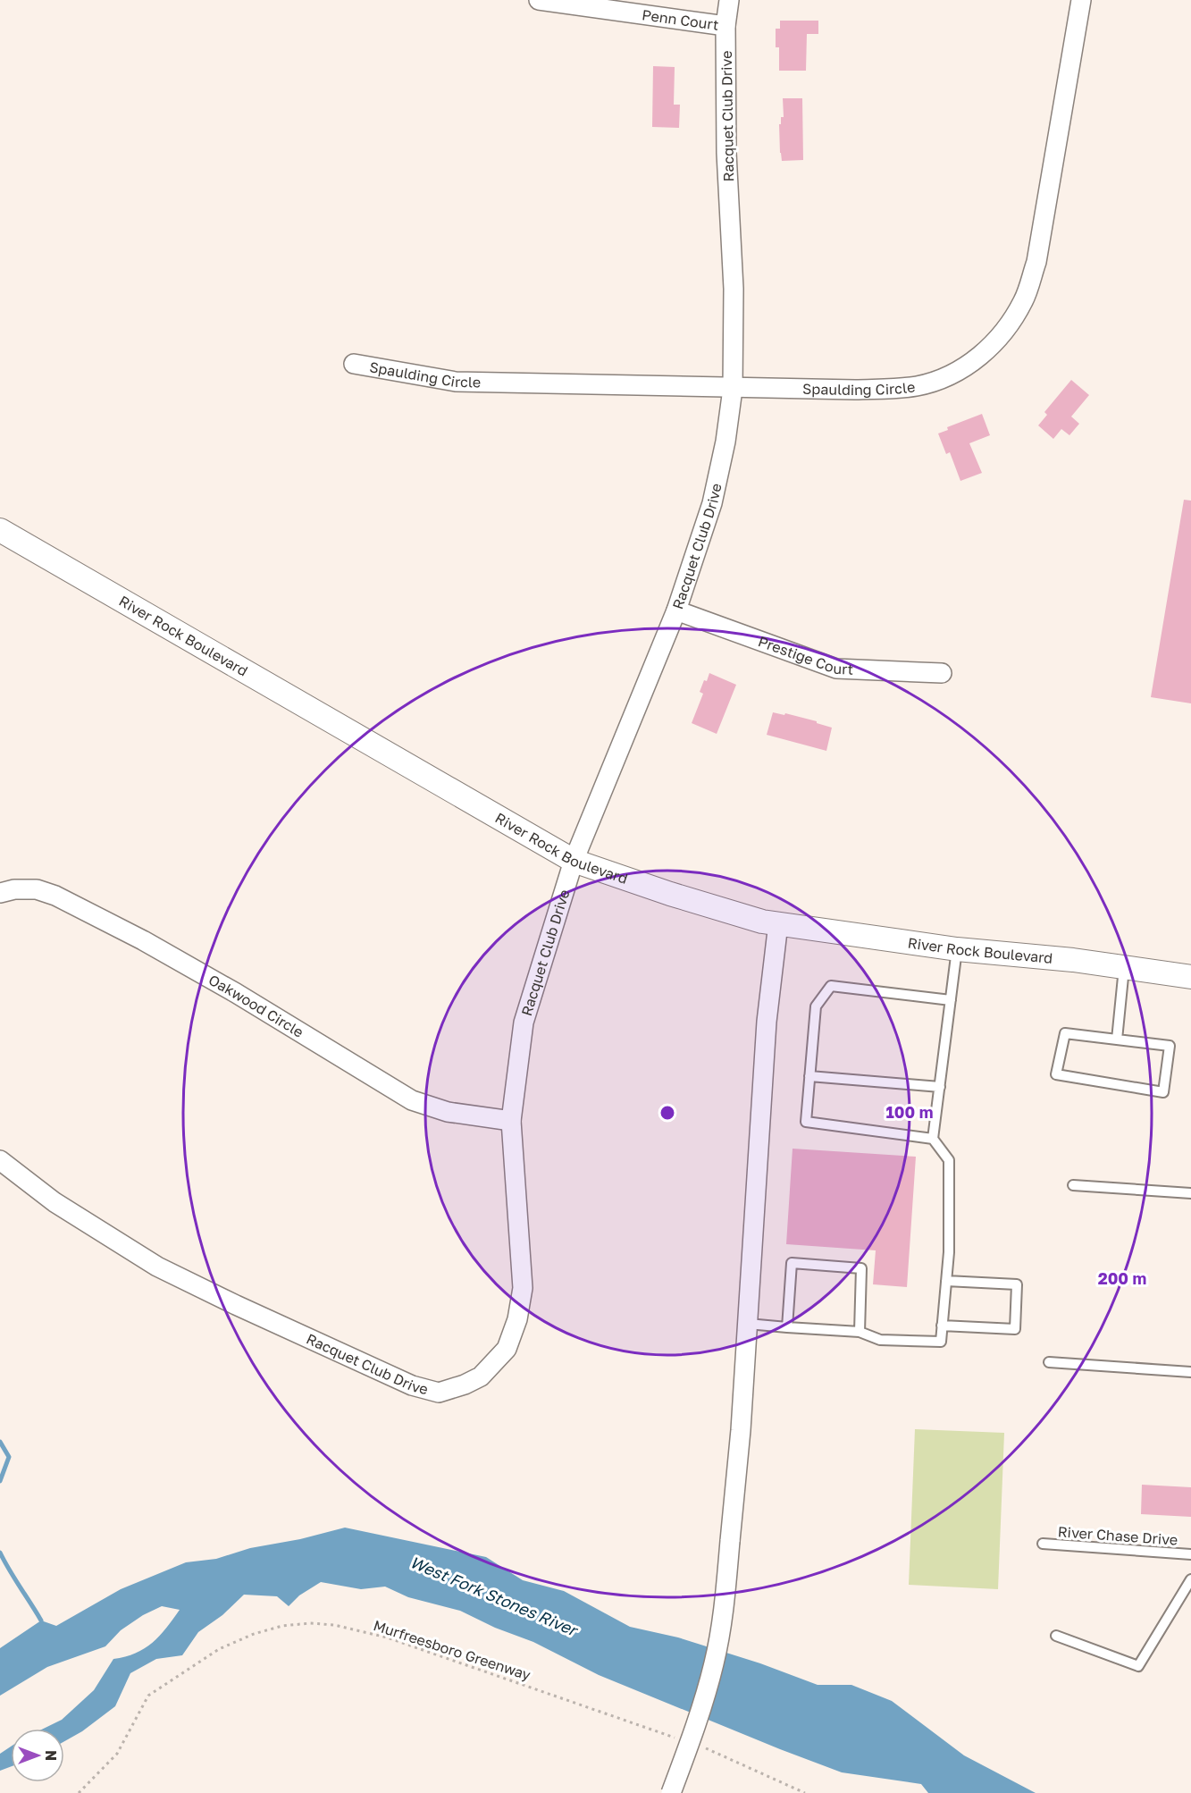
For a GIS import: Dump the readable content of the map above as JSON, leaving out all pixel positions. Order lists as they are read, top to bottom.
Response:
{
  "streets": {
    "street": [
      "Penn Court",
      "Racquet Club Drive",
      "Spaulding Circle",
      "River Rock Boulevard",
      "Prestige Court",
      "Oakwood Circle"
    ],
    "lane": ["River Chase Drive"],
    "path": ["Murfreesboro Greenway"]
  },
  "crossings": [
    ["Penn Court", "Racquet Club Drive"],
    ["Racquet Club Drive", "Spaulding Circle"],
    ["Racquet Club Drive", "River Rock Boulevard"],
    ["Racquet Club Drive", "Prestige Court"],
    ["Racquet Club Drive", "Oakwood Circle"]
  ],
  "water": ["West Fork Stones River"],
  "north": "right",
  "rings": ["100 m", "200 m"]
}
